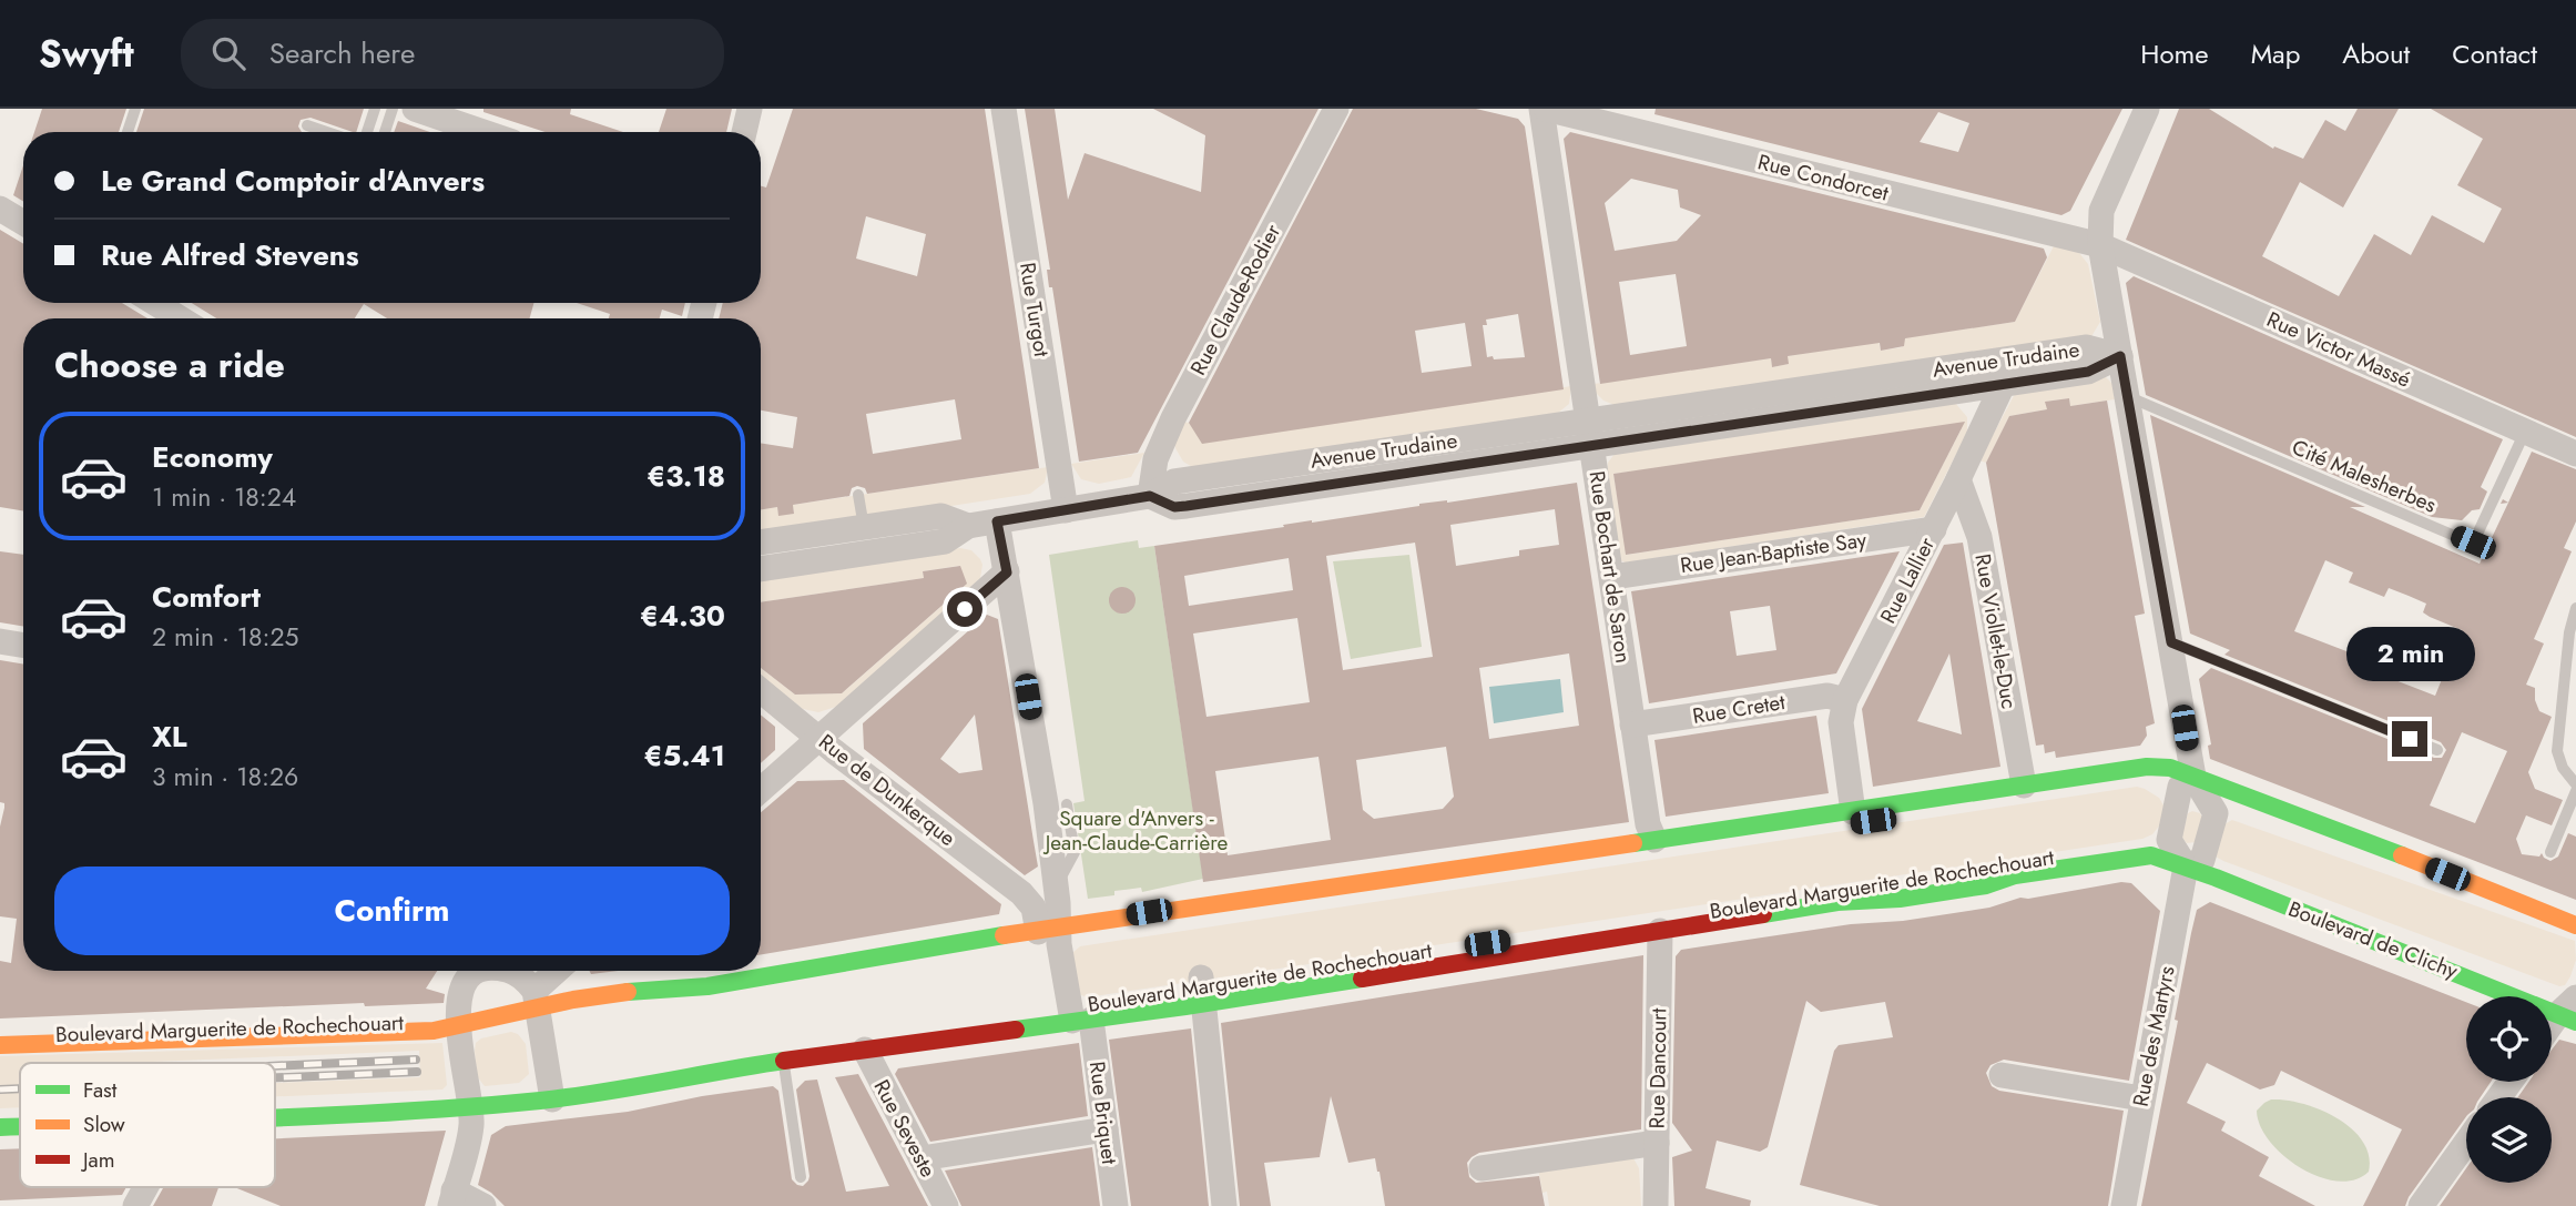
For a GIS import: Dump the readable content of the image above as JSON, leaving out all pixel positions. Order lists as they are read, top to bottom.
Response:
{
  "streets": {
    "main road": ["Boulevard Marguerite de Rochechouart", "Boulevard de Clichy"],
    "street": [
      "Rue Condorcet",
      "Rue Claude-Rodier",
      "Rue Turgot",
      "Rue Victor Massé",
      "Avenue Trudaine",
      "Rue Jean-Baptiste Say",
      "Rue Bochart de Saron",
      "Rue Lallier",
      "Rue Viollet-le-Duc",
      "Rue Cretet",
      "Rue de Dunkerque",
      "Rue des Martyrs",
      "Rue Dancourt",
      "Rue Briquet",
      "Rue Seveste"
    ],
    "lane": ["Cité Malesherbes"]
  },
  "crossings": [
    ["Rue Condorcet", "Rue Victor Massé"],
    ["Rue Condorcet", "Rue Bochart de Saron"],
    ["Rue Claude-Rodier", "Avenue Trudaine"],
    ["Rue Turgot", "Avenue Trudaine"],
    ["Rue Victor Massé", "Cité Malesherbes"],
    ["Avenue Trudaine", "Rue Bochart de Saron"],
    ["Avenue Trudaine", "Rue Lallier"],
    ["Rue Jean-Baptiste Say", "Rue Bochart de Saron"],
    ["Rue Jean-Baptiste Say", "Rue Lallier"],
    ["Rue Bochart de Saron", "Rue Cretet"],
    ["Rue Bochart de Saron", "Boulevard Marguerite de Rochechouart"],
    ["Rue Lallier", "Rue Viollet-le-Duc"],
    ["Rue Lallier", "Rue Cretet"],
    ["Rue Lallier", "Boulevard Marguerite de Rochechouart"],
    ["Rue Viollet-le-Duc", "Boulevard Marguerite de Rochechouart"],
    ["Boulevard Marguerite de Rochechouart", "Boulevard de Clichy"],
    ["Boulevard Marguerite de Rochechouart", "Rue des Martyrs"],
    ["Boulevard Marguerite de Rochechouart", "Rue Dancourt"],
    ["Boulevard Marguerite de Rochechouart", "Rue Briquet"],
    ["Boulevard Marguerite de Rochechouart", "Rue Seveste"],
    ["Boulevard de Clichy", "Rue des Martyrs"]
  ],
  "parks": ["Square d'Anvers - Jean-Claude-Carrière"],
  "legend": ["Fast", "Slow", "Jam"],
  "page": {
    "header": "Swyft",
    "search": "Search here",
    "nav": [
      "Home",
      "Map",
      "About",
      "Contact"
    ],
    "banner": ["Le Grand Comptoir d'Anvers", "Rue Alfred Stevens"],
    "heading": "Choose a ride",
    "list": [
      {
        "name": "Economy",
        "note": "1 min · 18:24",
        "value": "€3.18"
      },
      {
        "name": "Comfort",
        "note": "2 min · 18:25",
        "value": "€4.30"
      },
      {
        "name": "XL",
        "note": "3 min · 18:26",
        "value": "€5.41"
      }
    ],
    "bubble": "2 min",
    "buttons": "Confirm"
  }
}
